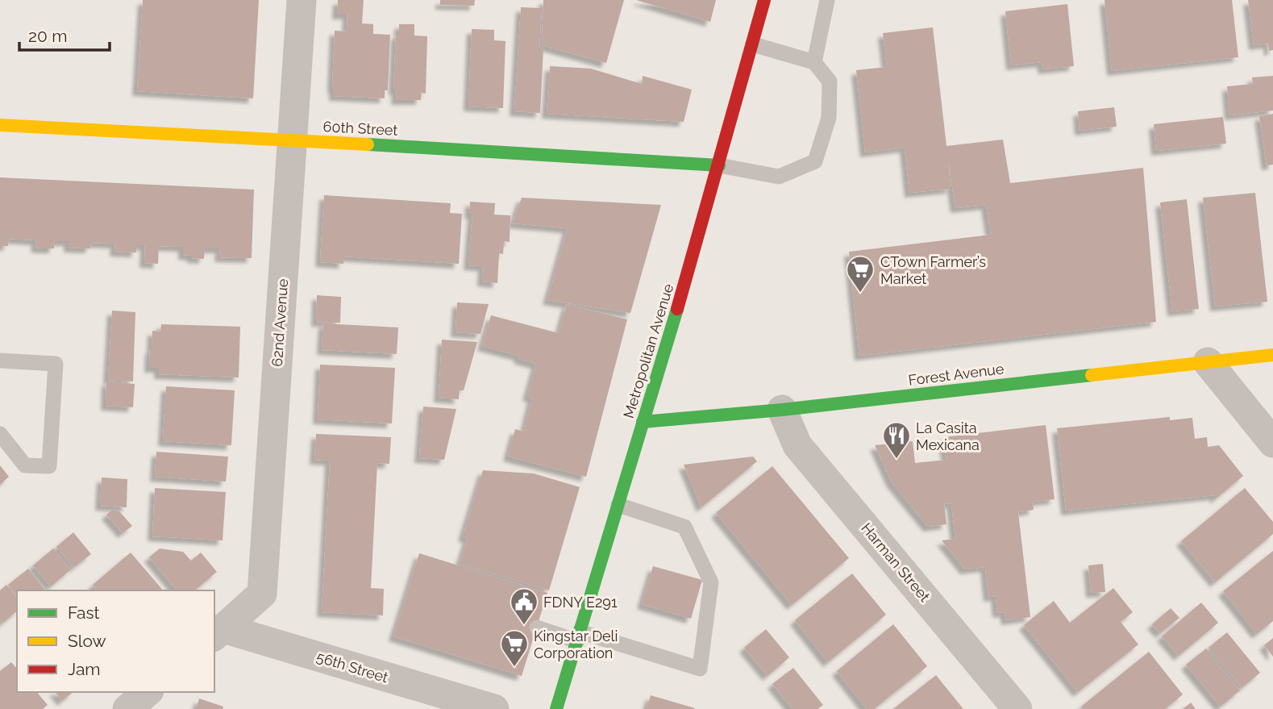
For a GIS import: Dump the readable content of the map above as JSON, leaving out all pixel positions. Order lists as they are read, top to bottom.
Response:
{
  "streets": {
    "street": [
      "60th Street",
      "62nd Avenue",
      "Metropolitan Avenue",
      "Forest Avenue",
      "Harman Street",
      "56th Street"
    ]
  },
  "crossings": [
    ["60th Street", "62nd Avenue"],
    ["60th Street", "Metropolitan Avenue"],
    ["62nd Avenue", "56th Street"],
    ["Metropolitan Avenue", "Forest Avenue"],
    ["Forest Avenue", "Harman Street"]
  ],
  "places": {
    "supermarket": ["CTown Farmer’s Market", "Kingstar Deli Corporation"],
    "restaurant": ["La Casita Mexicana"],
    "public building": ["FDNY E291"]
  },
  "legend": ["Fast", "Slow", "Jam"],
  "scale_bar": "20 m"
}
